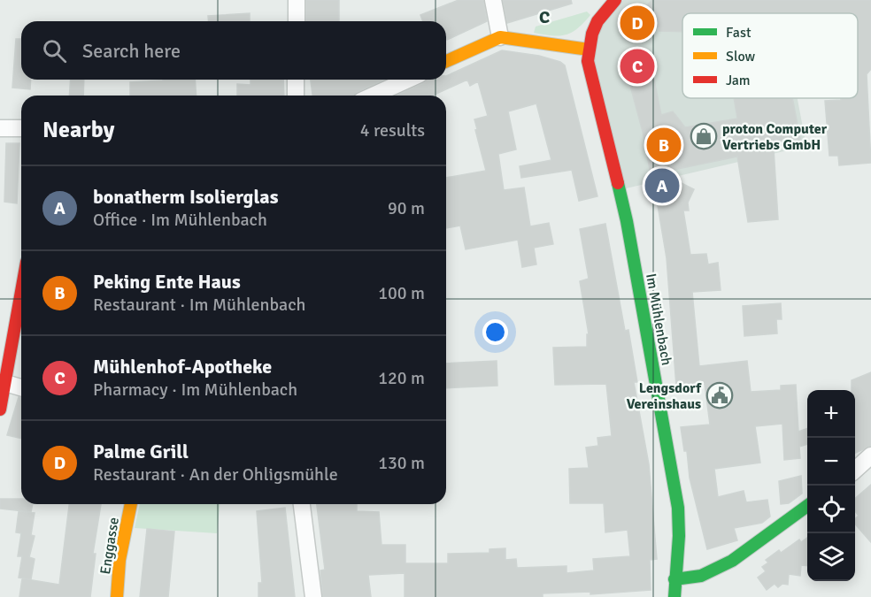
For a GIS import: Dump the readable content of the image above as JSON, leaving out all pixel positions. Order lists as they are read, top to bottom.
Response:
{
  "streets": {
    "street": ["Im Mühlenbach", "Enggasse"]
  },
  "places": {
    "shop": ["proton Computer Vertriebs GmbH"],
    "public building": ["Lengsdorf Vereinshaus"]
  },
  "legend": ["Fast", "Slow", "Jam"],
  "page": {
    "pins": [
      "D",
      "C",
      "B",
      "A"
    ],
    "search": "Search here",
    "heading": ["Nearby", "4 results"],
    "list": [
      {
        "mark": "A",
        "name": "bonatherm Isolierglas",
        "note": "Office · Im Mühlenbach",
        "value": "90 m"
      },
      {
        "mark": "B",
        "name": "Peking Ente Haus",
        "note": "Restaurant · Im Mühlenbach",
        "value": "100 m"
      },
      {
        "mark": "C",
        "name": "Mühlenhof-Apotheke",
        "note": "Pharmacy · Im Mühlenbach",
        "value": "120 m"
      },
      {
        "mark": "D",
        "name": "Palme Grill",
        "note": "Restaurant · An der Ohligsmühle",
        "value": "130 m"
      }
    ],
    "map_buttons": ["+", "−"]
  },
  "grid": {
    "columns": ["C"]
  }
}
